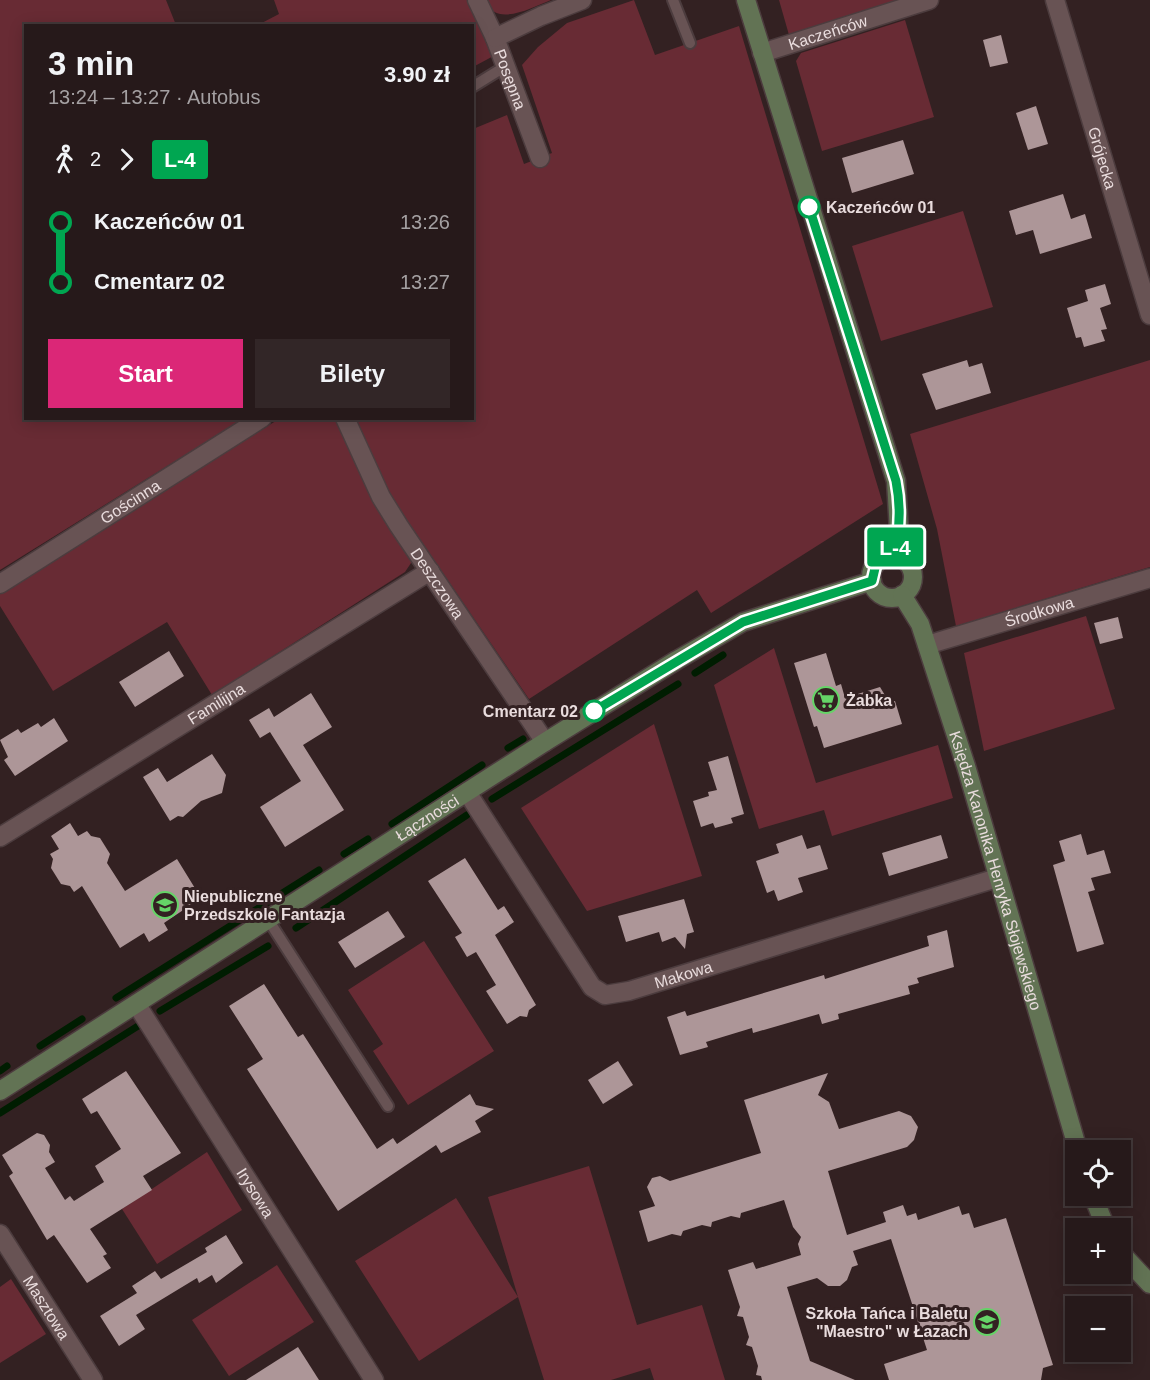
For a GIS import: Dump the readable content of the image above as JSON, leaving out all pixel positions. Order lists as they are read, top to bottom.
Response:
{
  "streets": {
    "street": [
      "Kaczeńców",
      "Posępna",
      "Grójecka",
      "Gościnna",
      "Deszczowa",
      "Środkowa",
      "Familijna",
      "Łączności",
      "Księdza Kanonika Henryka Słojewskiego",
      "Makowa",
      "Irysowa",
      "Masztowa"
    ]
  },
  "crossings": [
    ["Deszczowa", "Familijna"],
    ["Deszczowa", "Łączności"],
    ["Środkowa", "Księdza Kanonika Henryka Słojewskiego"],
    ["Łączności", "Księdza Kanonika Henryka Słojewskiego"],
    ["Łączności", "Makowa"],
    ["Łączności", "Irysowa"],
    ["Księdza Kanonika Henryka Słojewskiego", "Makowa"]
  ],
  "places": {
    "other": ["Kaczeńców 01", "Cmentarz 02"],
    "supermarket": ["Żabka"],
    "school or university": ["Niepubliczne Przedszkole Fantazja", "Szkoła Tańca i Baletu \"Maestro\" w Łazach"]
  },
  "lines": ["bus line L-4"],
  "page": {
    "on_map": "L-4",
    "heading": ["3 min", "13:24 – 13:27 · Autobus", "3.90 zł"],
    "legs": ["2", "L-4"],
    "list": [
      {
        "name": "Kaczeńców 01",
        "value": "13:26"
      },
      {
        "name": "Cmentarz 02",
        "value": "13:27"
      }
    ],
    "buttons": ["Start", "Bilety"],
    "map_buttons": ["+", "−"]
  }
}
